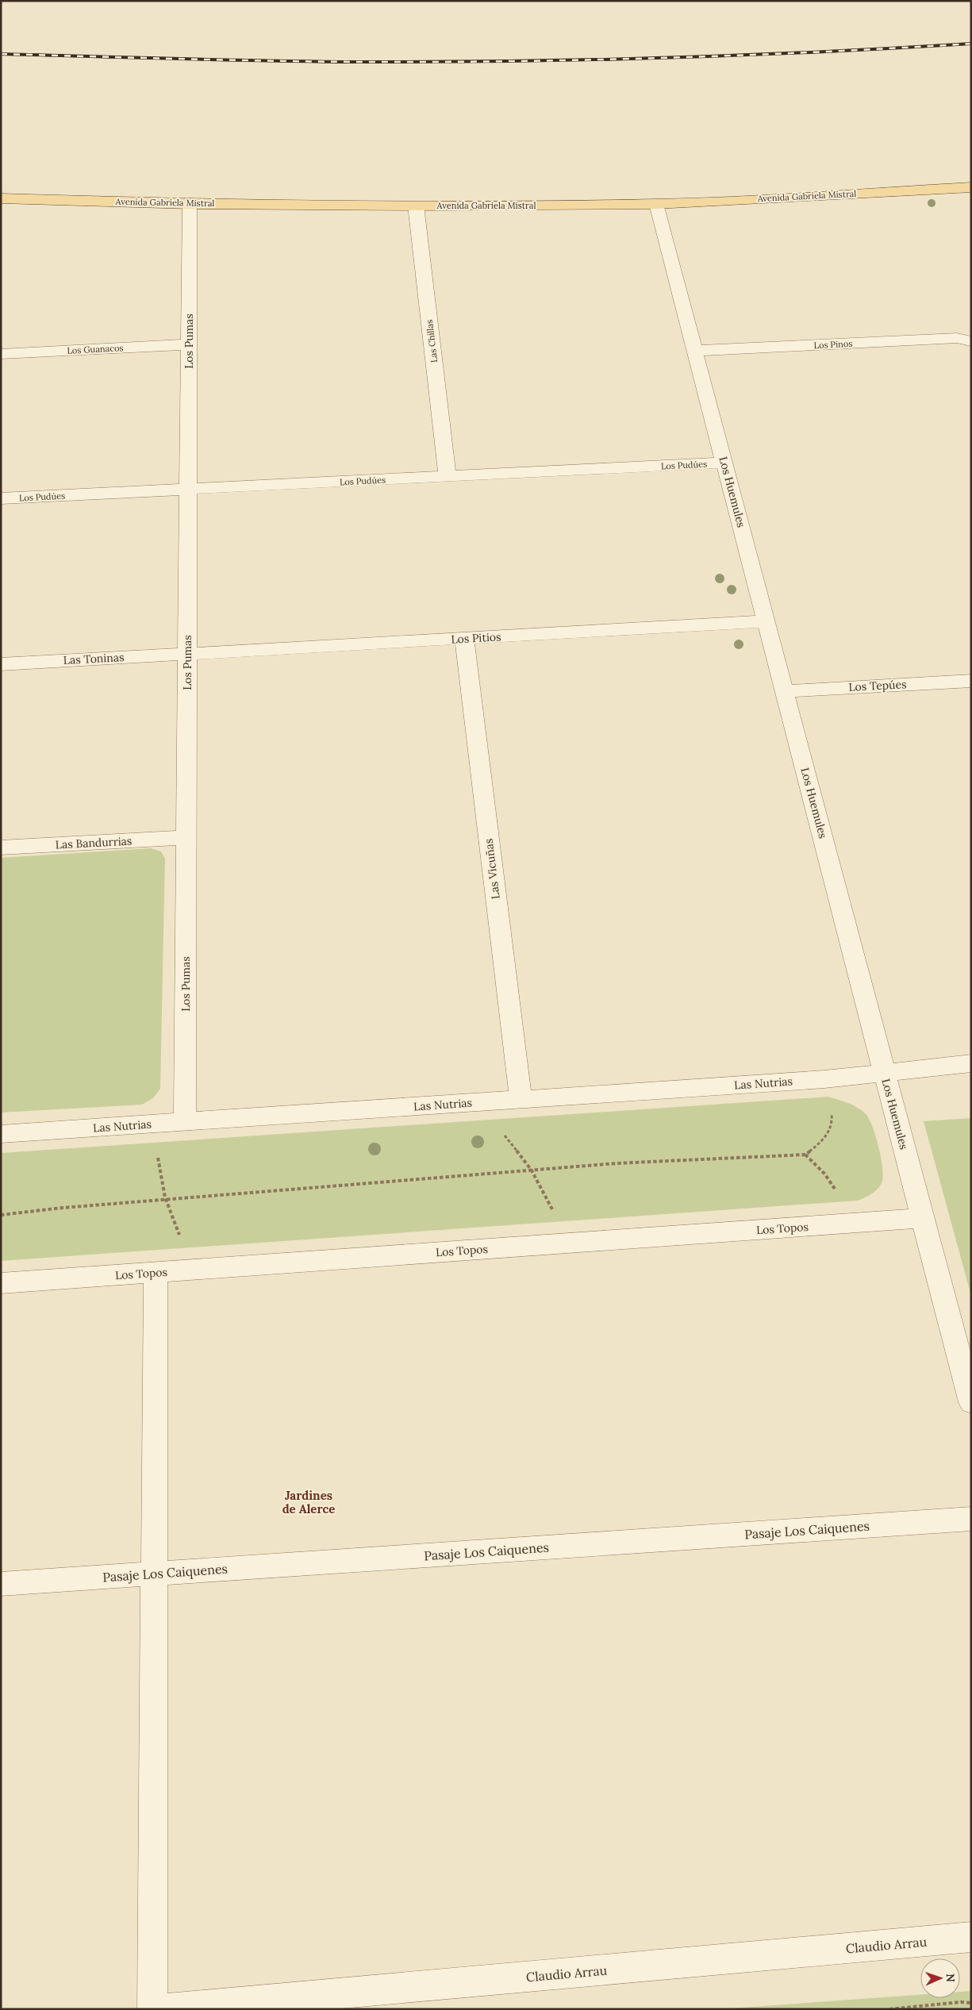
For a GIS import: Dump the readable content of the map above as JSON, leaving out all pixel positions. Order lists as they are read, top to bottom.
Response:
{
  "streets": {
    "main road": ["Avenida Gabriela Mistral"],
    "street": [
      "Los Pumas",
      "Las Chillas",
      "Los Pinos",
      "Los Guanacos",
      "Los Pudúes",
      "Los Huemules",
      "Los Pitios",
      "Las Toninas",
      "Los Tepúes",
      "Las Bandurrias",
      "Las Vicuñas",
      "Las Nutrias",
      "Los Topos",
      "Pasaje Los Caiquenes",
      "Claudio Arrau"
    ]
  },
  "crossings": [
    ["Avenida Gabriela Mistral", "Los Pumas"],
    ["Avenida Gabriela Mistral", "Las Chillas"],
    ["Avenida Gabriela Mistral", "Los Huemules"],
    ["Los Pumas", "Los Guanacos"],
    ["Los Pumas", "Los Pudúes"],
    ["Los Pumas", "Los Pitios"],
    ["Los Pumas", "Las Toninas"],
    ["Los Pumas", "Las Bandurrias"],
    ["Los Pumas", "Las Nutrias"],
    ["Las Chillas", "Los Pudúes"],
    ["Los Pinos", "Los Huemules"],
    ["Los Pudúes", "Los Huemules"],
    ["Los Huemules", "Los Pitios"],
    ["Los Huemules", "Los Tepúes"],
    ["Los Huemules", "Las Nutrias"],
    ["Los Huemules", "Los Topos"],
    ["Los Pitios", "Las Toninas"],
    ["Los Pitios", "Las Vicuñas"],
    ["Las Vicuñas", "Las Nutrias"]
  ],
  "districts": ["Jardines de Alerce"],
  "north": "right"
}
